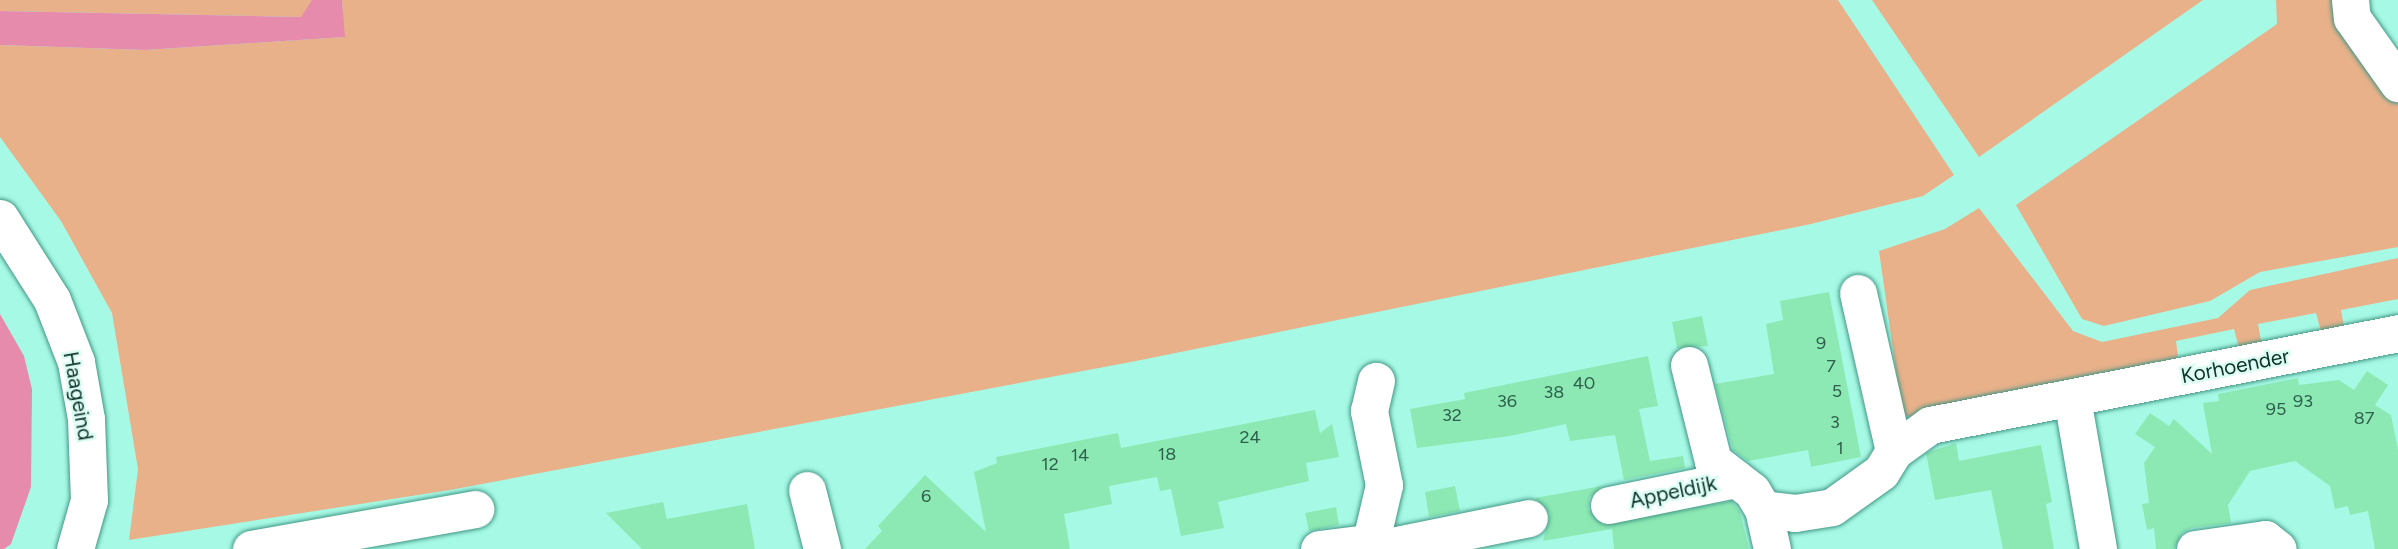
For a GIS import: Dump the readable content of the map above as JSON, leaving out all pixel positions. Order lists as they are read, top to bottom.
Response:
{
  "streets": {
    "street": ["Korhoender", "Haageind", "Appeldijk"]
  },
  "house_numbers": [
    "9",
    "7",
    "40",
    "5",
    "38",
    "36",
    "93",
    "95",
    "32",
    "87",
    "3",
    "24",
    "1",
    "18",
    "14",
    "12",
    "6"
  ]
}
